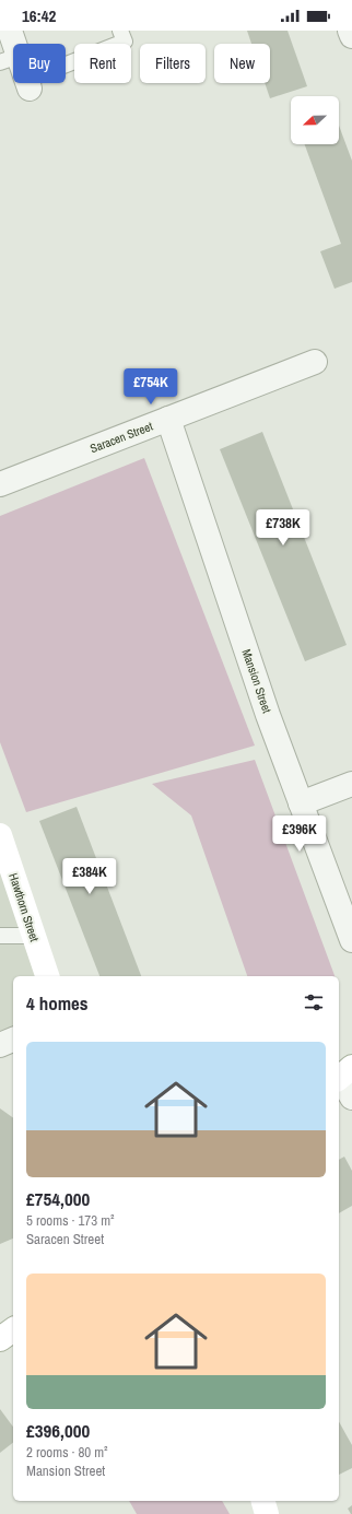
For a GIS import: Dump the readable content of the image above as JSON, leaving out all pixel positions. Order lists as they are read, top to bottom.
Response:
{
  "streets": {
    "main road": ["Hawthorn Street"],
    "street": ["Saracen Street", "Mansion Street"]
  },
  "crossings": [
    ["Saracen Street", "Mansion Street"]
  ],
  "north": "left",
  "page": {
    "status": "16:42",
    "chip": [
      "Buy",
      "Rent",
      "Filters",
      "New"
    ],
    "price": [
      "£754K",
      "£738K",
      "£396K",
      "£384K"
    ],
    "heading": "4 homes",
    "list": [
      {
        "name": "£754,000",
        "note": "5 rooms · 173 m² · Saracen Street"
      },
      {
        "name": "£396,000",
        "note": "2 rooms · 80 m² · Mansion Street"
      }
    ]
  }
}
